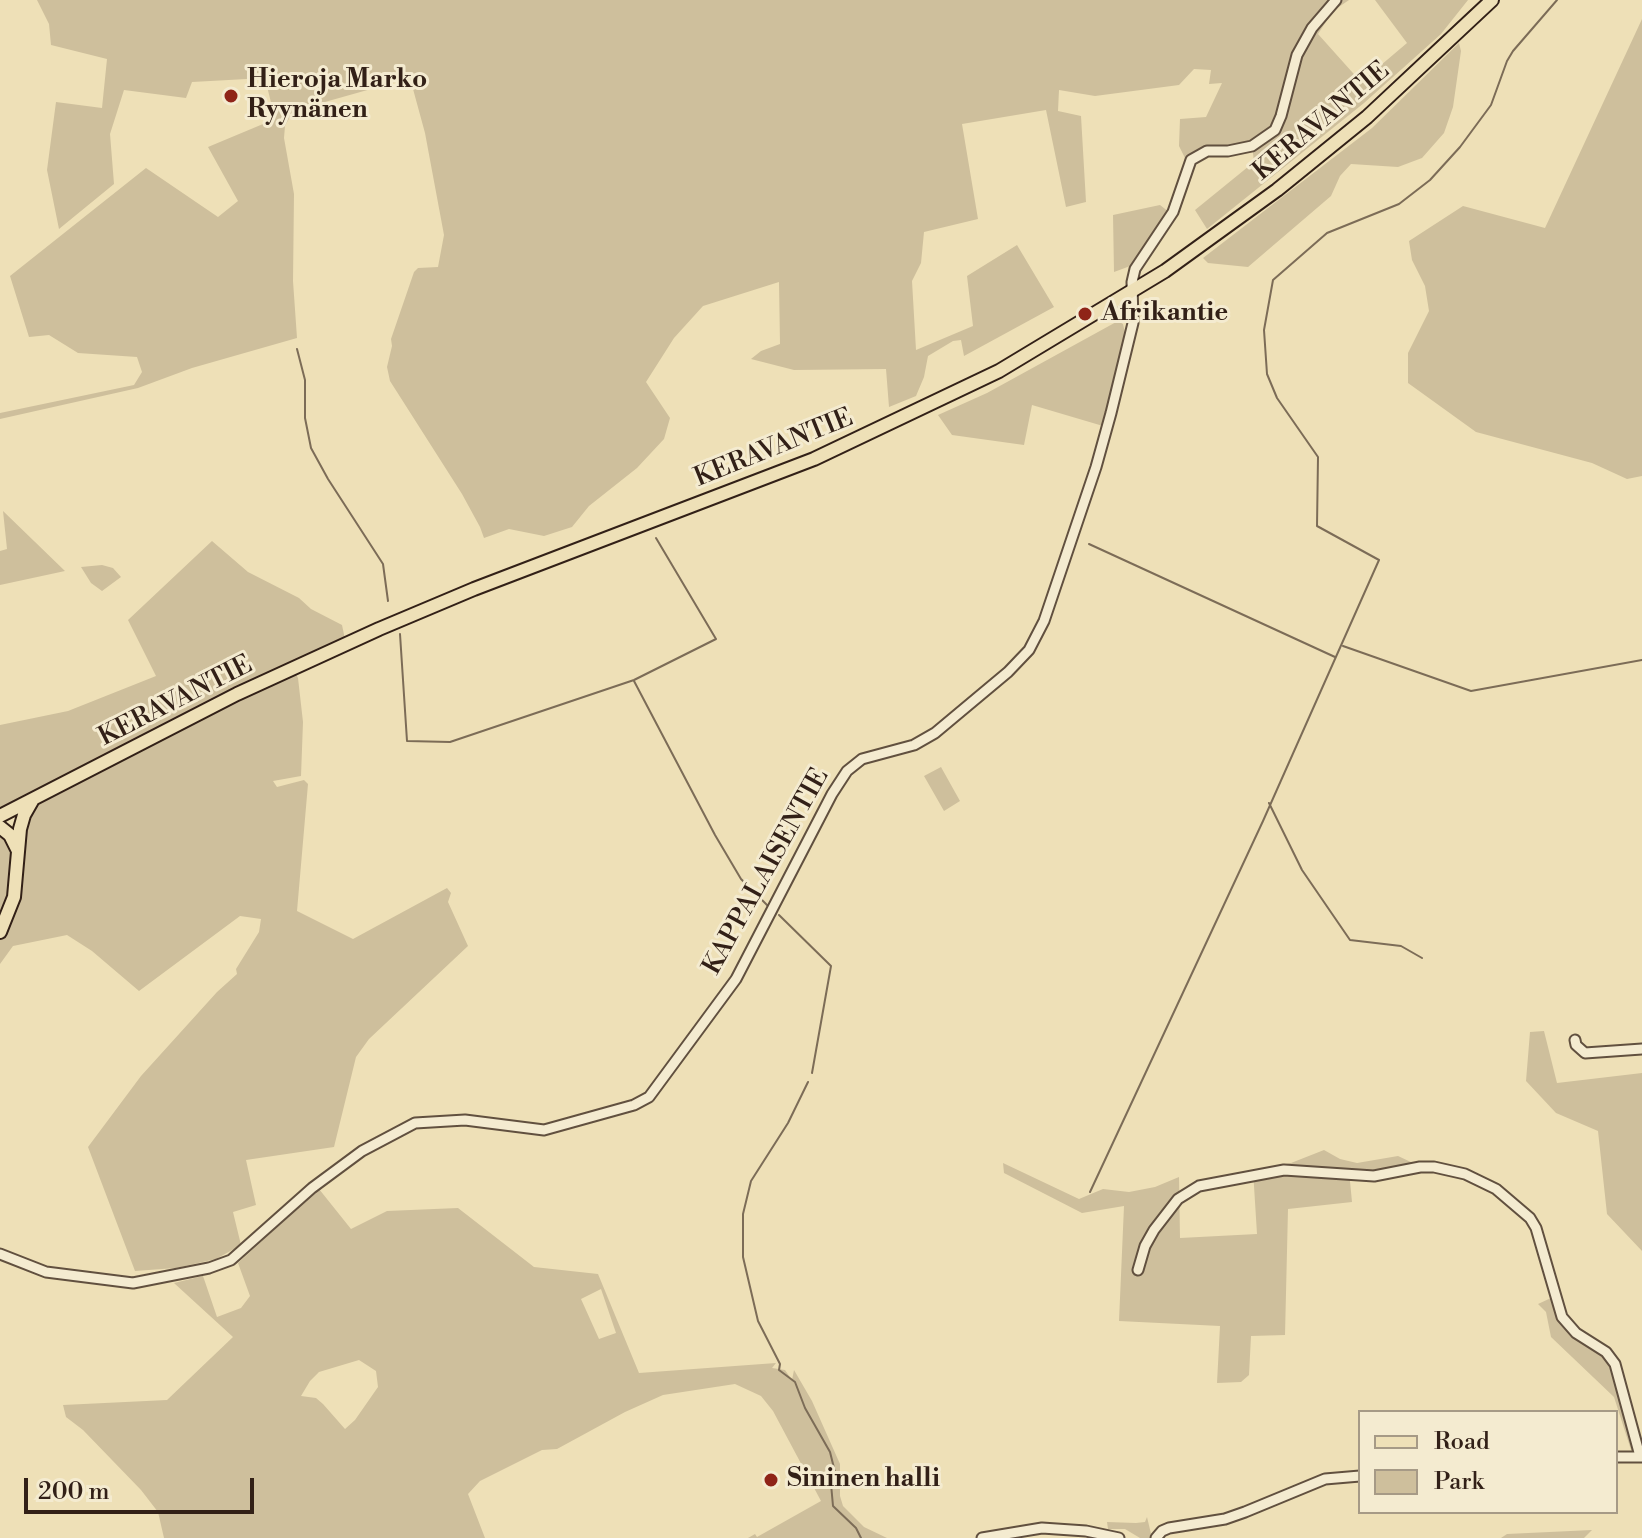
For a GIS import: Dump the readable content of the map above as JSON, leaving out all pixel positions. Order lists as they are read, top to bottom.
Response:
{
  "streets": {
    "main road": ["KERAVANTIE"],
    "street": ["KAPPALAISENTIE"]
  },
  "crossings": [
    ["KERAVANTIE", "KAPPALAISENTIE"]
  ],
  "places": ["Hieroja Marko Ryynänen", "Afrikantie", "Sininen halli"],
  "legend": ["Road", "Park"],
  "scale_bar": "200 m"
}
